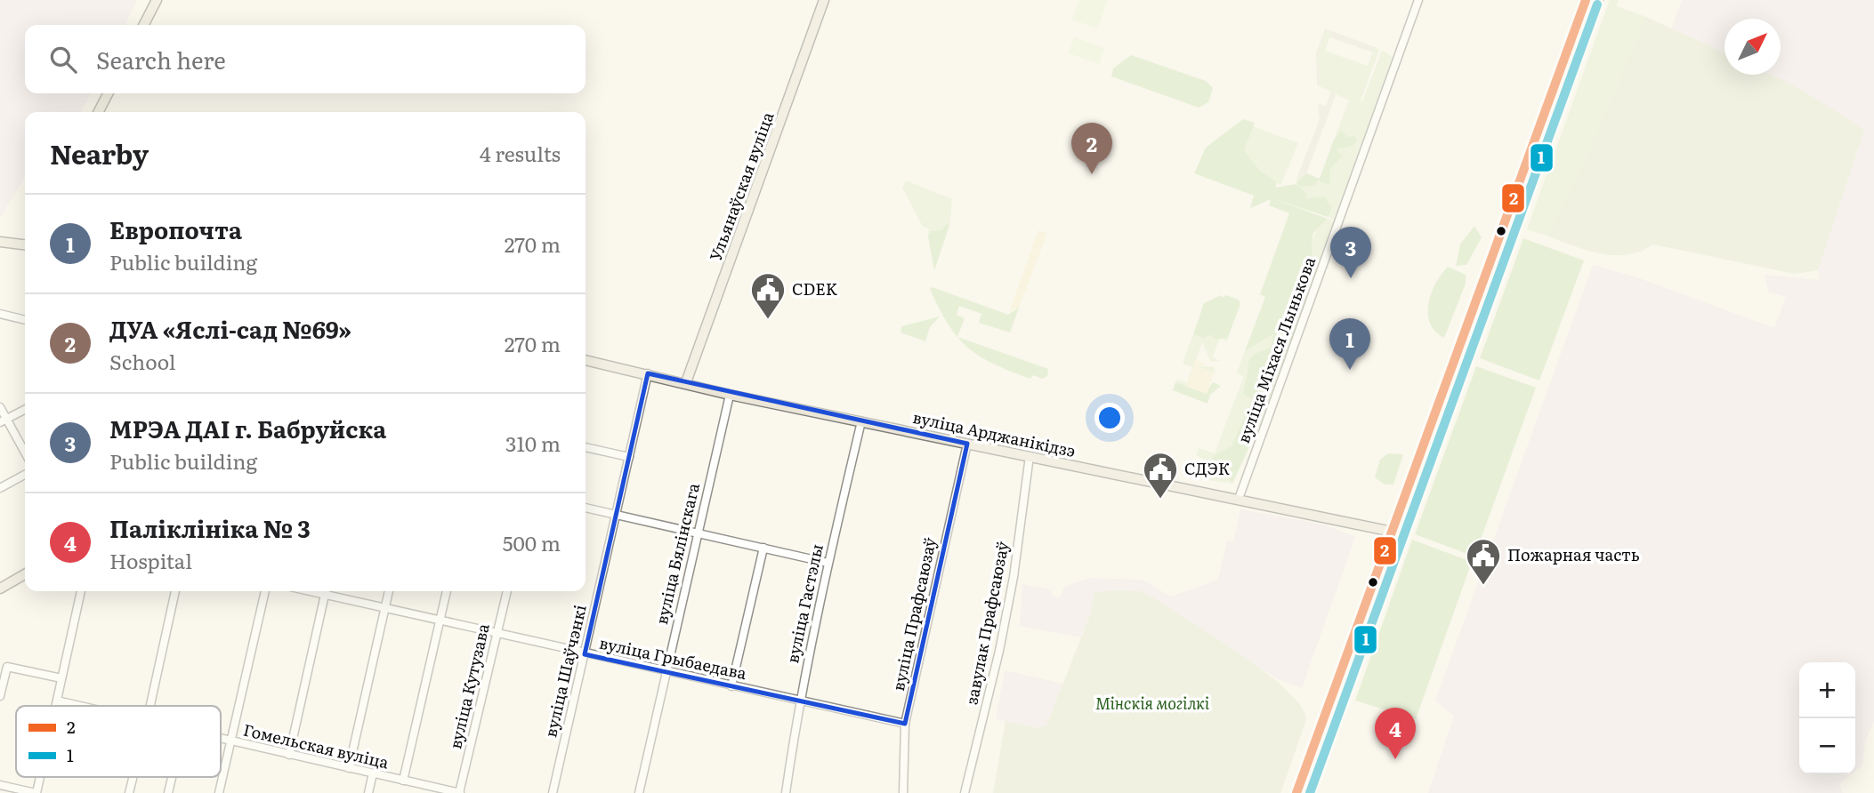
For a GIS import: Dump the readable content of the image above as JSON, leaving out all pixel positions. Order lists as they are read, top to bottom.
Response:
{
  "streets": {
    "main road": ["Ульянаўская вуліца", "вуліца Арджанікідзэ"],
    "street": [
      "вуліца Міхася Лынькова",
      "вуліца Бялінскага",
      "вуліца Гастэлы",
      "вуліца Прафсаюзаў",
      "завулак Прафсаюзаў",
      "вуліца Грыбаедава",
      "вуліца Шаўчэнкі",
      "вуліца Кутузава",
      "Гомельская вуліца"
    ]
  },
  "crossings": [
    ["Ульянаўская вуліца", "вуліца Арджанікідзэ"],
    ["вуліца Міхася Лынькова", "вуліца Арджанікідзэ"],
    ["вуліца Арджанікідзэ", "вуліца Бялінскага"],
    ["вуліца Арджанікідзэ", "вуліца Гастэлы"],
    ["вуліца Арджанікідзэ", "вуліца Прафсаюзаў"],
    ["вуліца Арджанікідзэ", "завулак Прафсаюзаў"],
    ["вуліца Арджанікідзэ", "вуліца Шаўчэнкі"],
    ["вуліца Бялінскага", "вуліца Грыбаедава"],
    ["вуліца Гастэлы", "вуліца Грыбаедава"],
    ["вуліца Прафсаюзаў", "вуліца Грыбаедава"],
    ["вуліца Грыбаедава", "вуліца Шаўчэнкі"],
    ["вуліца Грыбаедава", "вуліца Кутузава"],
    ["вуліца Кутузава", "Гомельская вуліца"]
  ],
  "parks": ["Мінскія могілкі"],
  "places": {
    "public building": ["CDEK", "СДЭК", "Пожарная часть"]
  },
  "lines": ["transit line 2", "transit line 1"],
  "legend": ["2", "1"],
  "north": "top right",
  "page": {
    "search": "Search here",
    "heading": ["Nearby", "4 results"],
    "pins": [
      "2",
      "3",
      "1",
      "4"
    ],
    "list": [
      {
        "mark": "1",
        "name": "Европочта",
        "note": "Public building",
        "value": "270 m"
      },
      {
        "mark": "2",
        "name": "ДУА «Яслі-сад №69»",
        "note": "School",
        "value": "270 m"
      },
      {
        "mark": "3",
        "name": "МРЭА ДАІ г. Бабруйска",
        "note": "Public building",
        "value": "310 m"
      },
      {
        "mark": "4",
        "name": "Паліклініка № 3",
        "note": "Hospital",
        "value": "500 m"
      }
    ],
    "map_buttons": ["+", "−"]
  }
}
